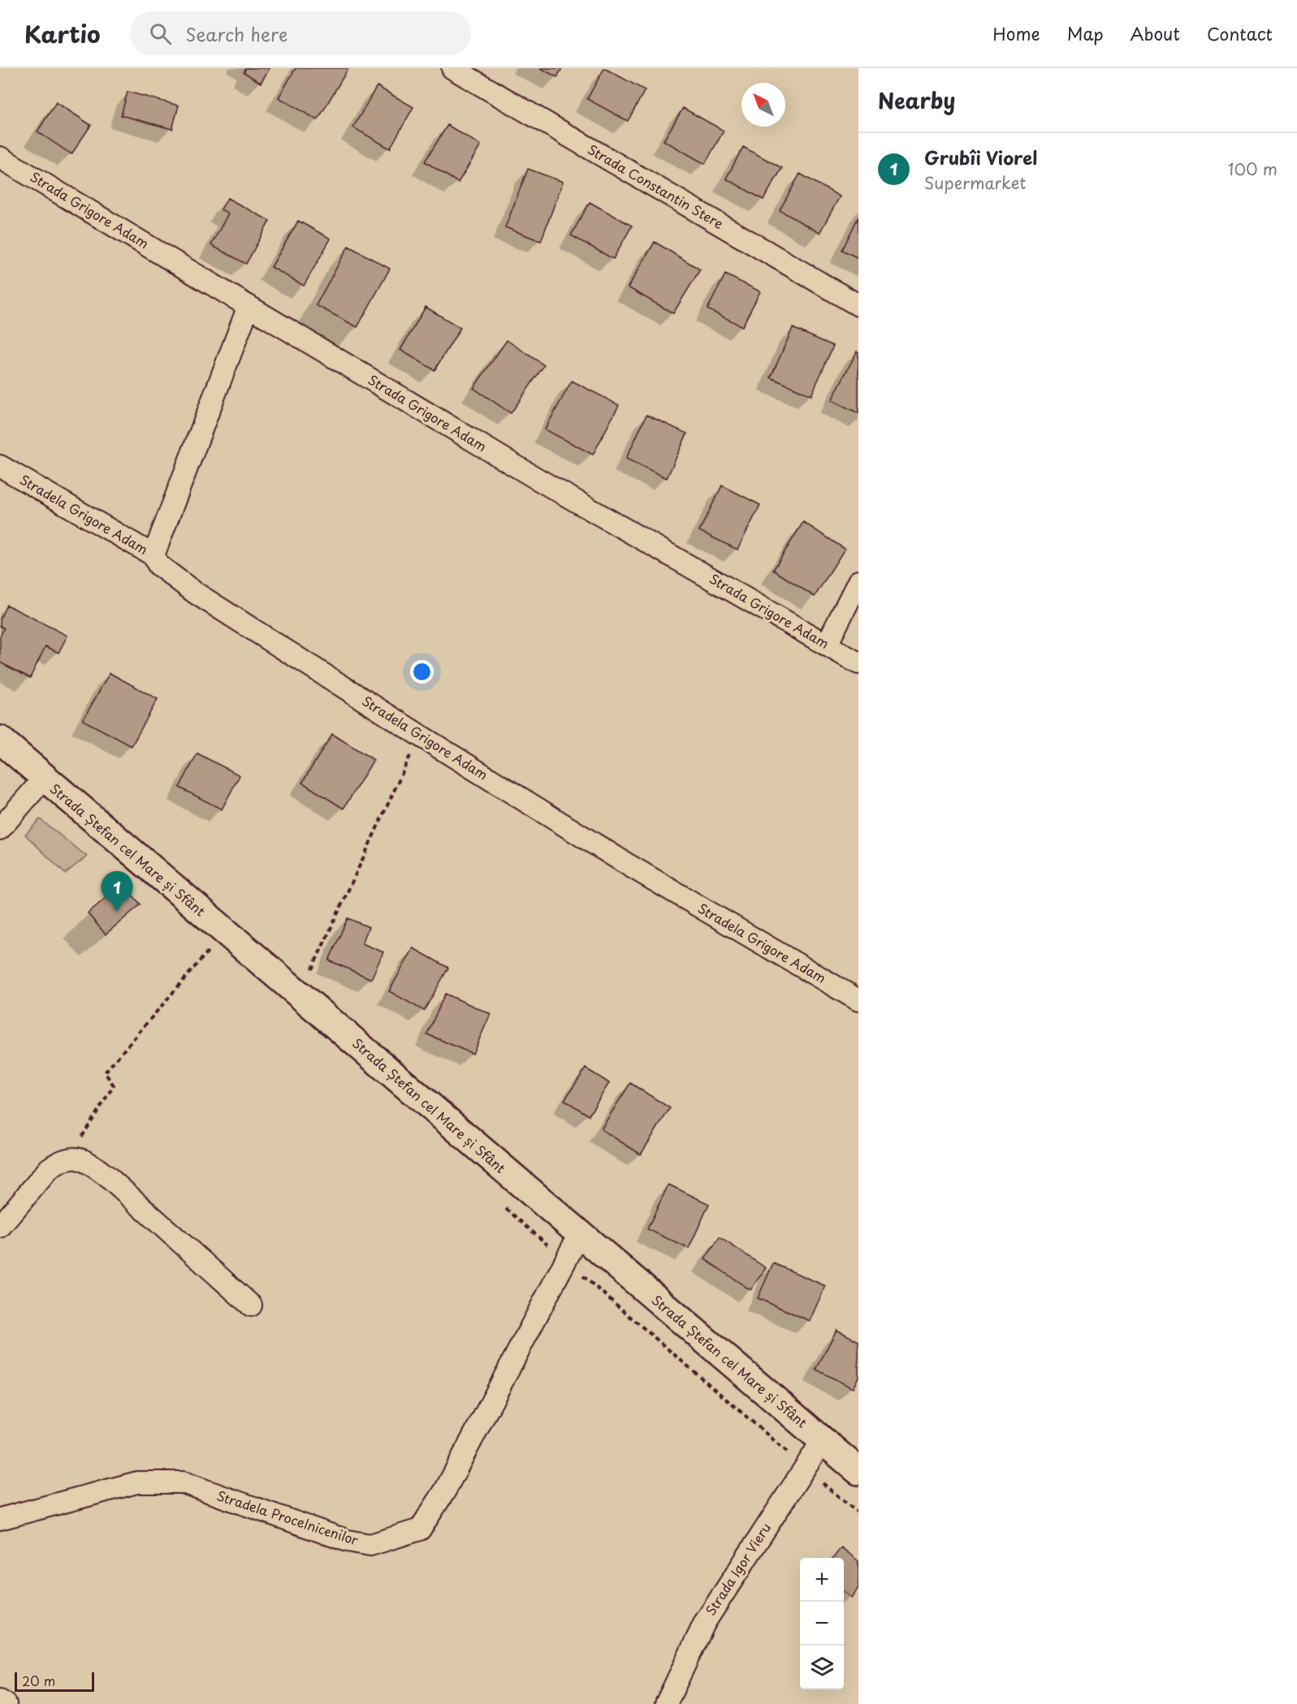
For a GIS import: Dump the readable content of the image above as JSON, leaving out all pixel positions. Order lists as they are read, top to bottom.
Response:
{
  "streets": {
    "main road": ["Strada Ștefan cel Mare și Sfânt"],
    "street": [
      "Strada Constantin Stere",
      "Strada Grigore Adam",
      "Stradela Grigore Adam",
      "Stradela Procelnicenilor",
      "Strada Igor Vieru"
    ]
  },
  "crossings": [
    ["Strada Ștefan cel Mare și Sfânt", "Stradela Procelnicenilor"],
    ["Strada Ștefan cel Mare și Sfânt", "Strada Igor Vieru"]
  ],
  "scale_bar": "20 m",
  "north": "top left",
  "page": {
    "header": "Kartio",
    "search": "Search here",
    "nav": [
      "Home",
      "Map",
      "About",
      "Contact"
    ],
    "heading": "Nearby",
    "list": [
      {
        "mark": "1",
        "name": "Grubîi Viorel",
        "note": "Supermarket",
        "value": "100 m"
      }
    ],
    "pins": "1",
    "map_buttons": ["+", "−"],
    "scale": "20 m"
  }
}
